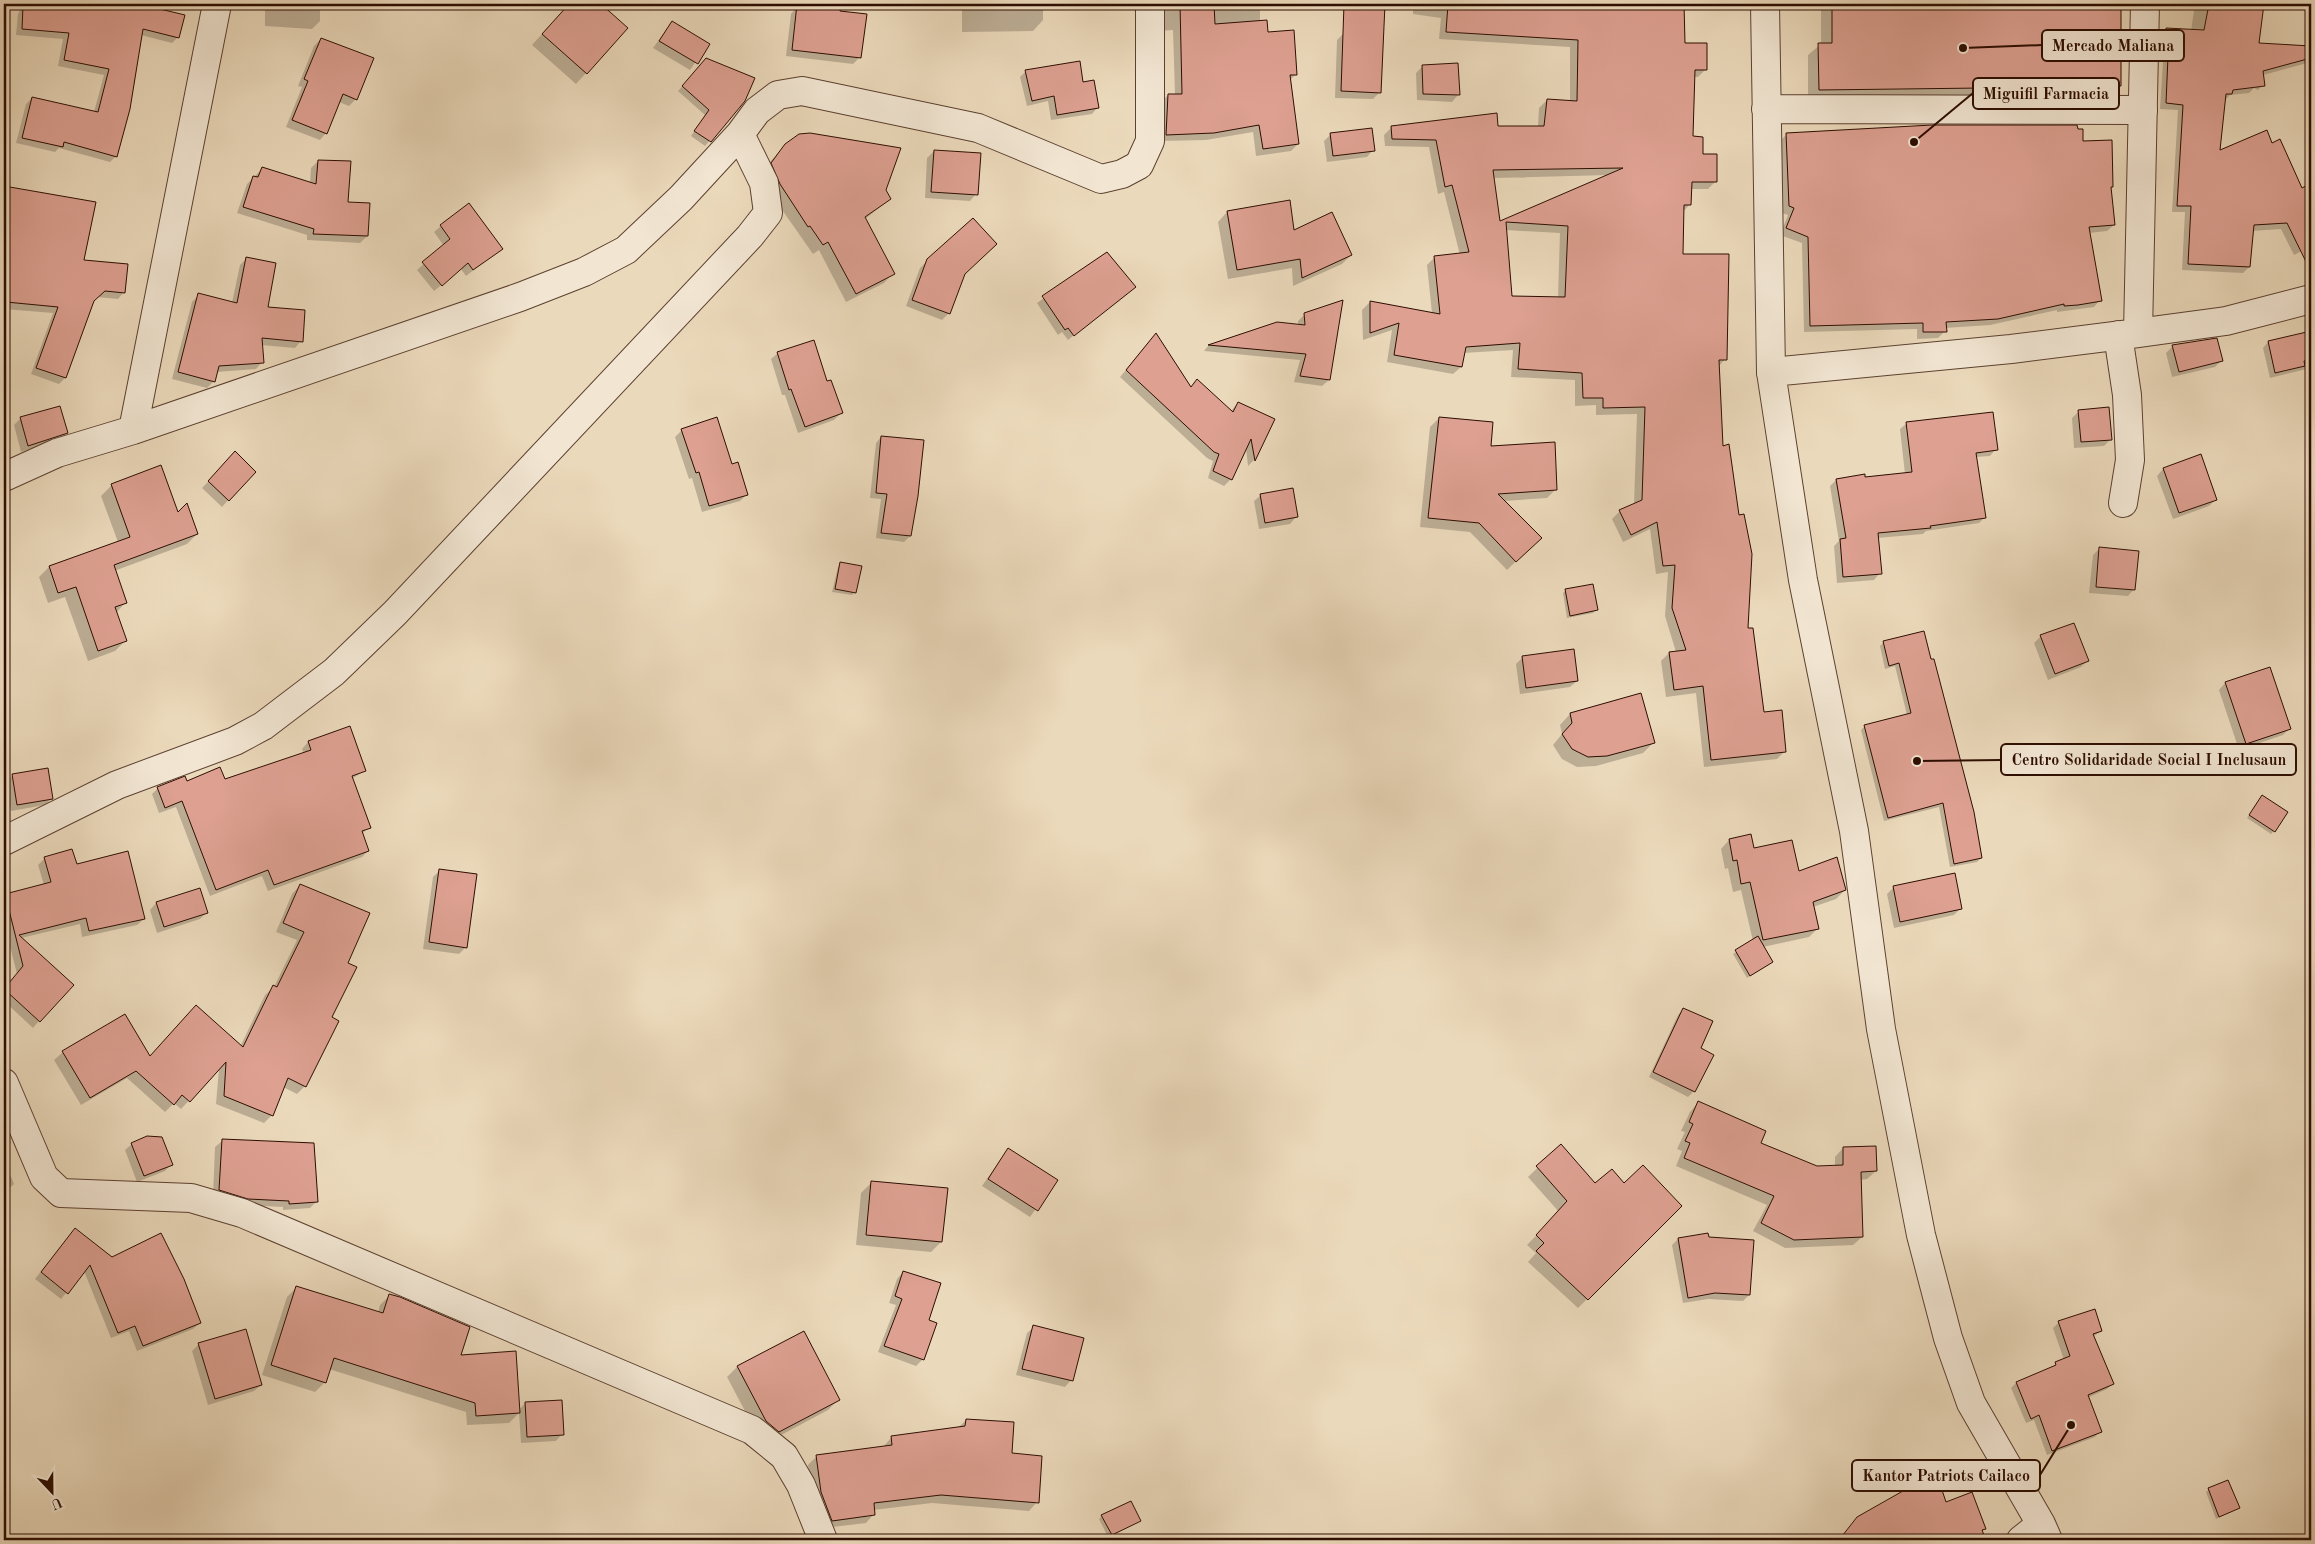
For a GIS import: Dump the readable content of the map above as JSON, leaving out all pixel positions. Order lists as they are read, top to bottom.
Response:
{
  "places": [
    "Mercado Maliana",
    "Miguifil Farmacia",
    "Centro Solidaridade Social I Inclusaun",
    "Kantor Patriots Cailaco"
  ],
  "north": "bottom"
}
